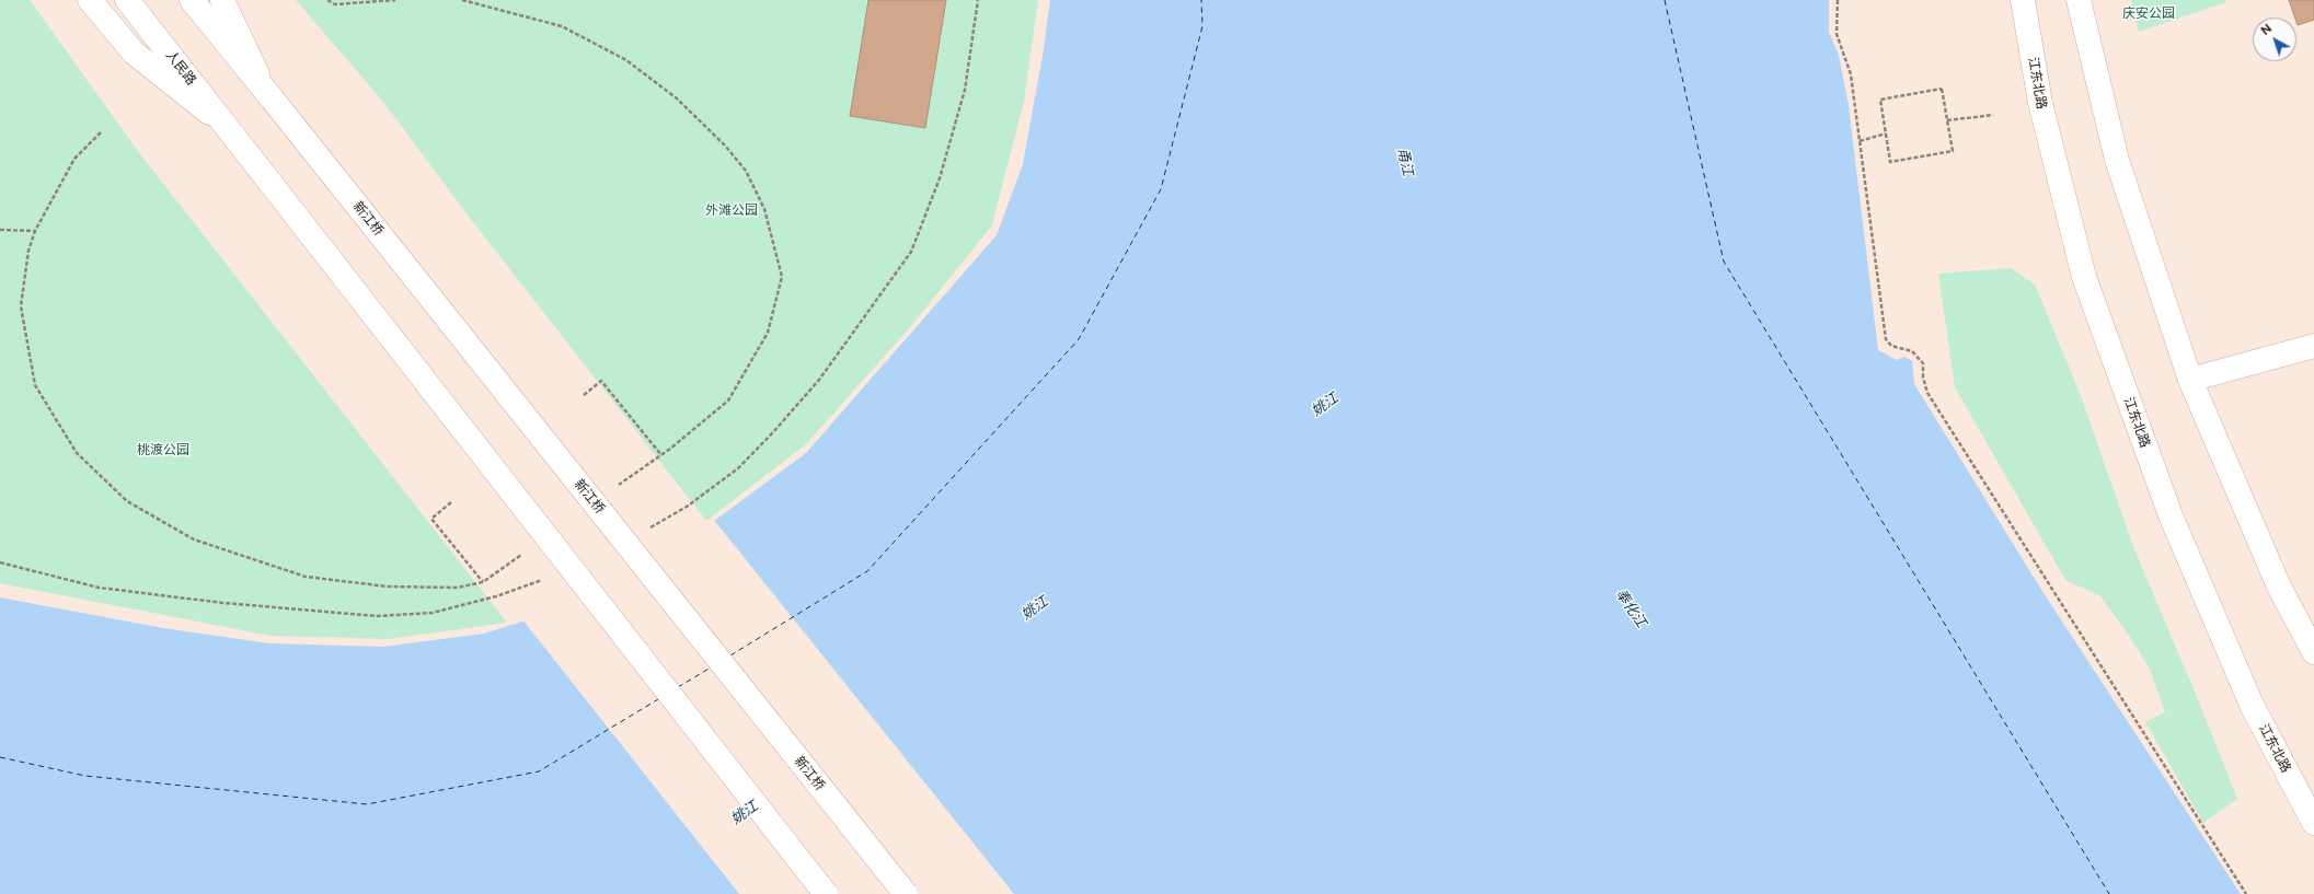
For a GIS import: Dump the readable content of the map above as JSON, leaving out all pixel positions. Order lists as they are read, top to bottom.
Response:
{
  "streets": {
    "main road": ["人民路", "江东北路", "新江桥"]
  },
  "water": ["甬江", "姚江", "奉化江"],
  "parks": ["庆安公园", "外滩公园", "桃渡公园"],
  "north": "top left"
}
